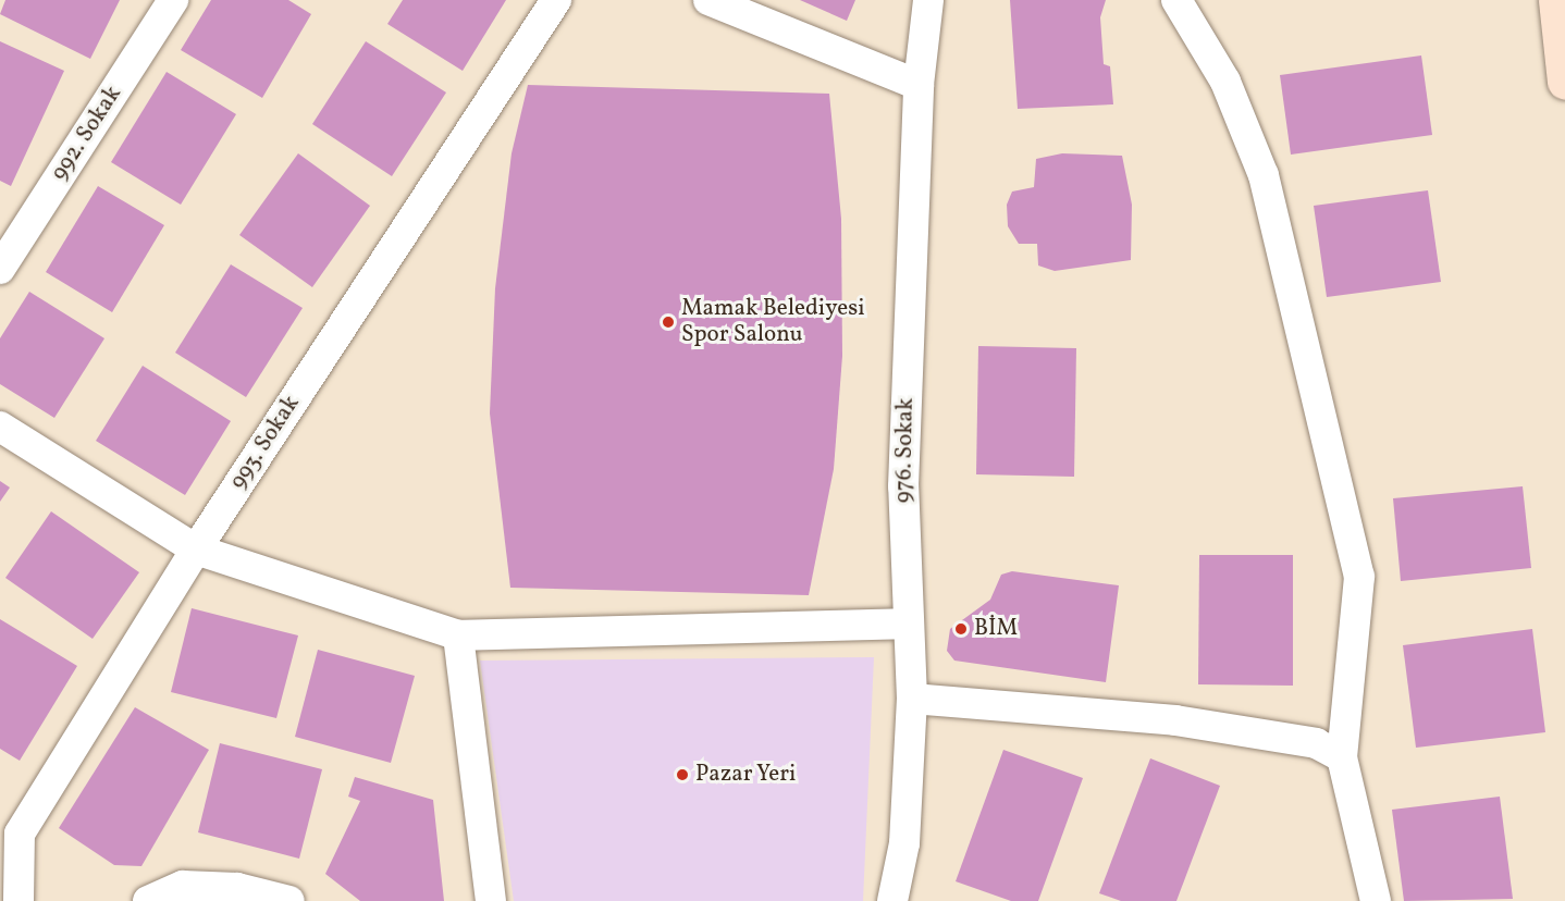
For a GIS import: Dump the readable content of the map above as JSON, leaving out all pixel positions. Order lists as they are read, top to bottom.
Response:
{
  "streets": {
    "street": ["992. Sokak", "993. Sokak", "976. Sokak"]
  },
  "places": ["Mamak Belediyesi Spor Salonu", "BİM", "Pazar Yeri"]
}
